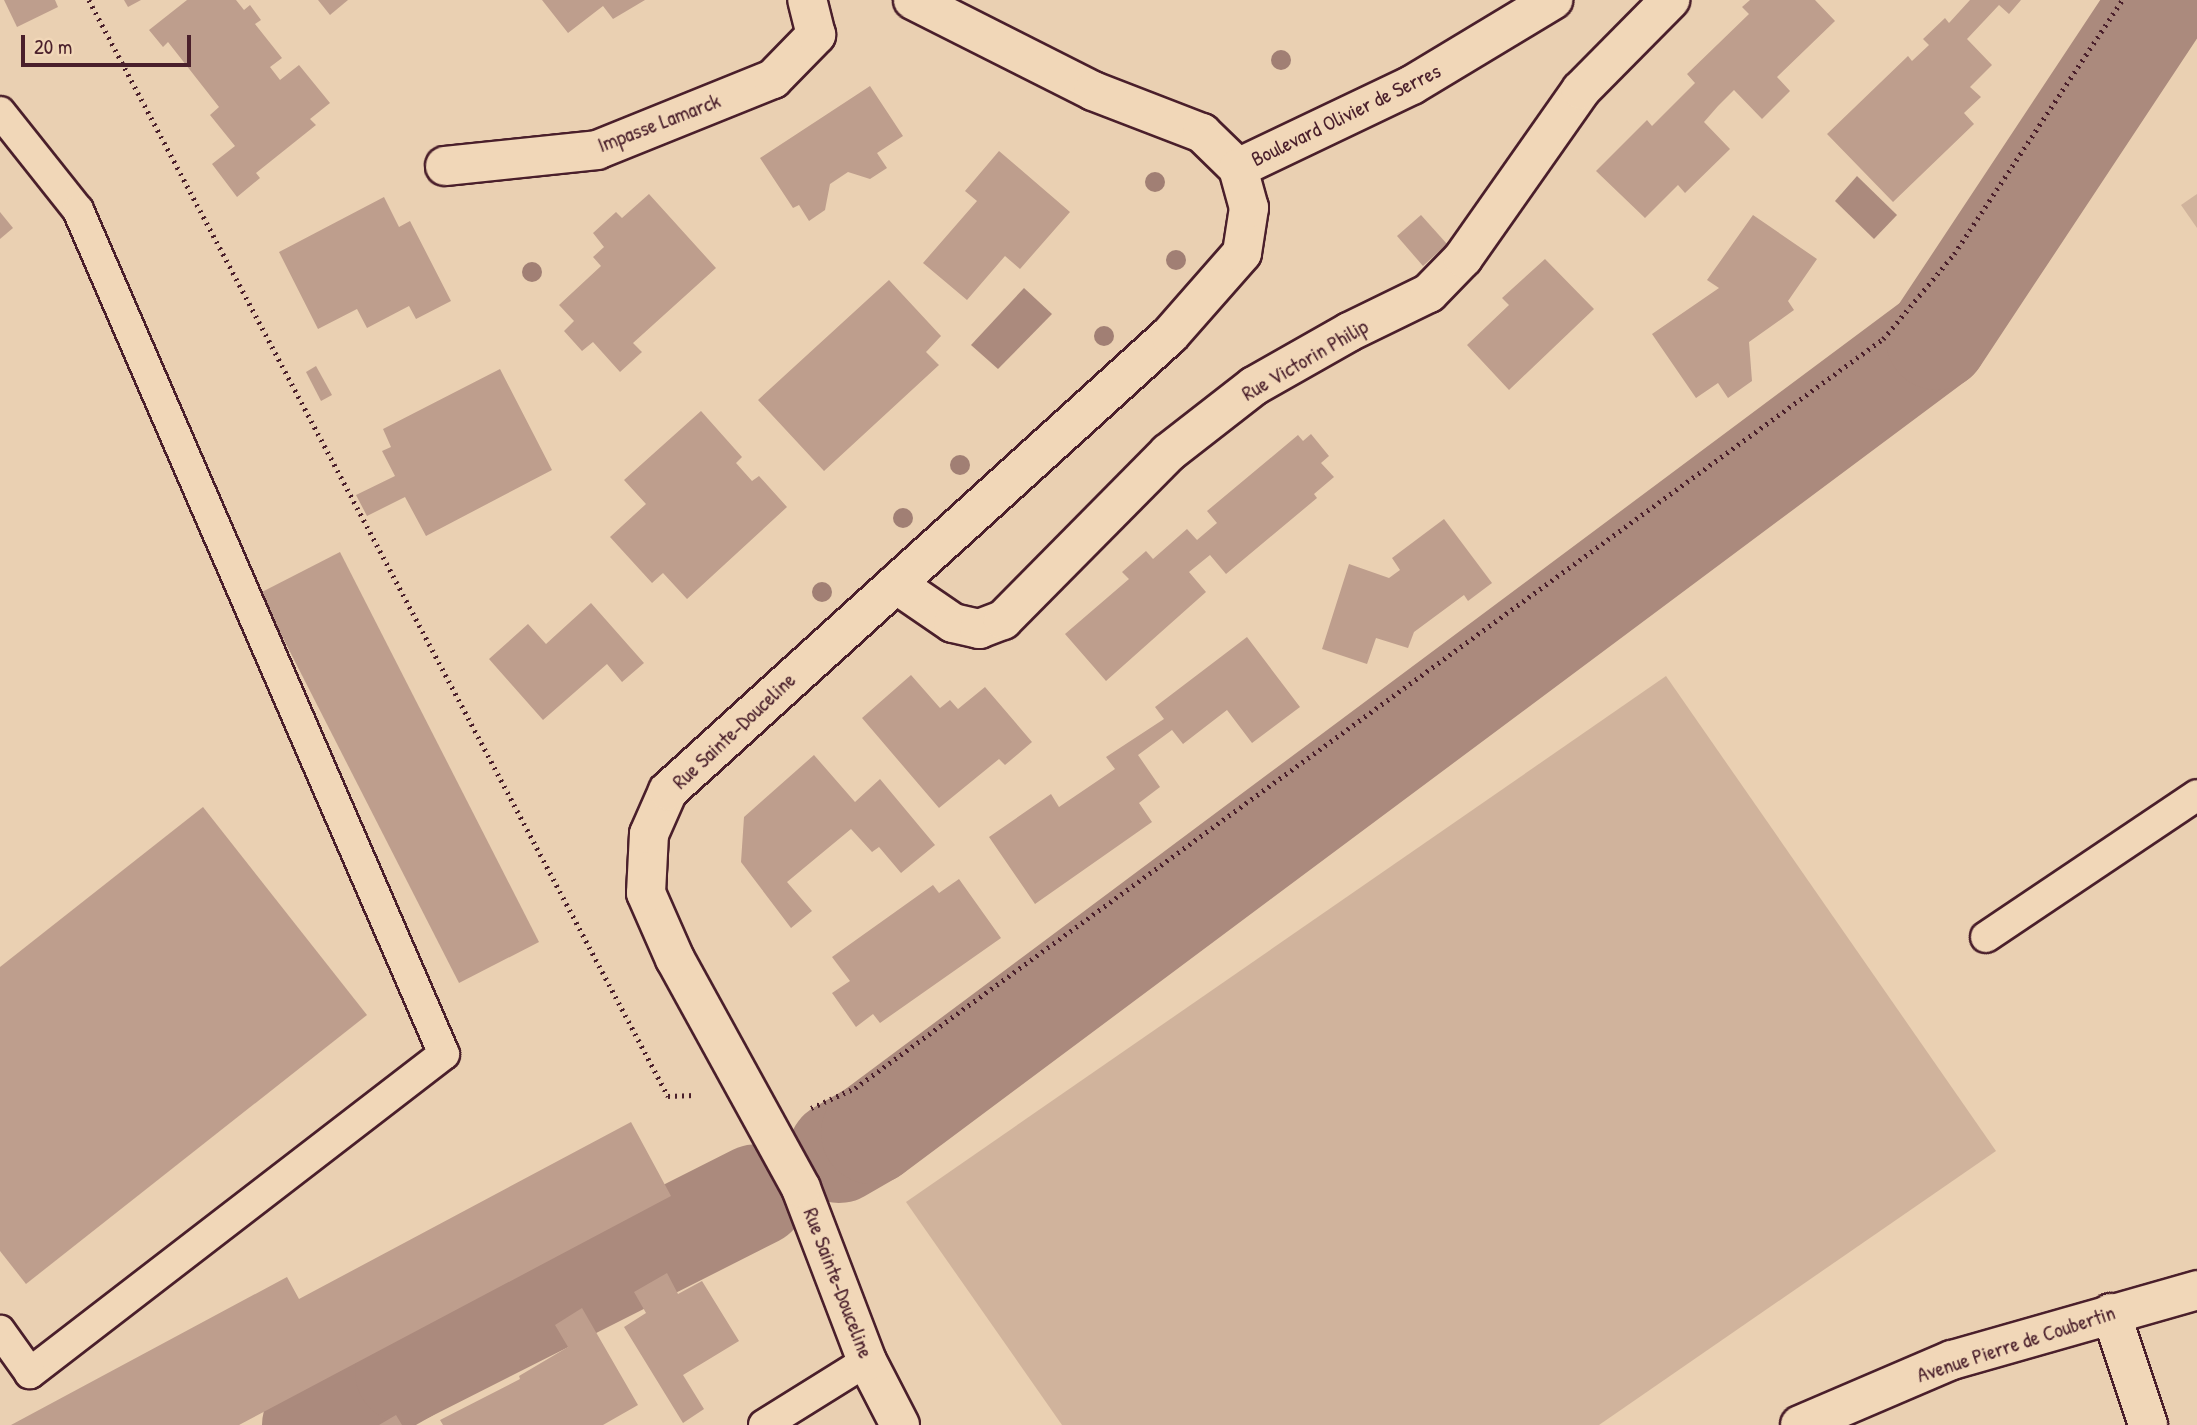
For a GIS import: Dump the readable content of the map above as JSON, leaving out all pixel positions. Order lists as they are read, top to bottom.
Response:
{
  "streets": {
    "street": [
      "Boulevard Olivier de Serres",
      "Impasse Lamarck",
      "Rue Victorin Philip",
      "Rue Sainte-Douceline",
      "Avenue Pierre de Coubertin"
    ]
  },
  "crossings": [
    ["Boulevard Olivier de Serres", "Rue Sainte-Douceline"],
    ["Rue Victorin Philip", "Rue Sainte-Douceline"]
  ],
  "scale_bar": "20 m"
}
